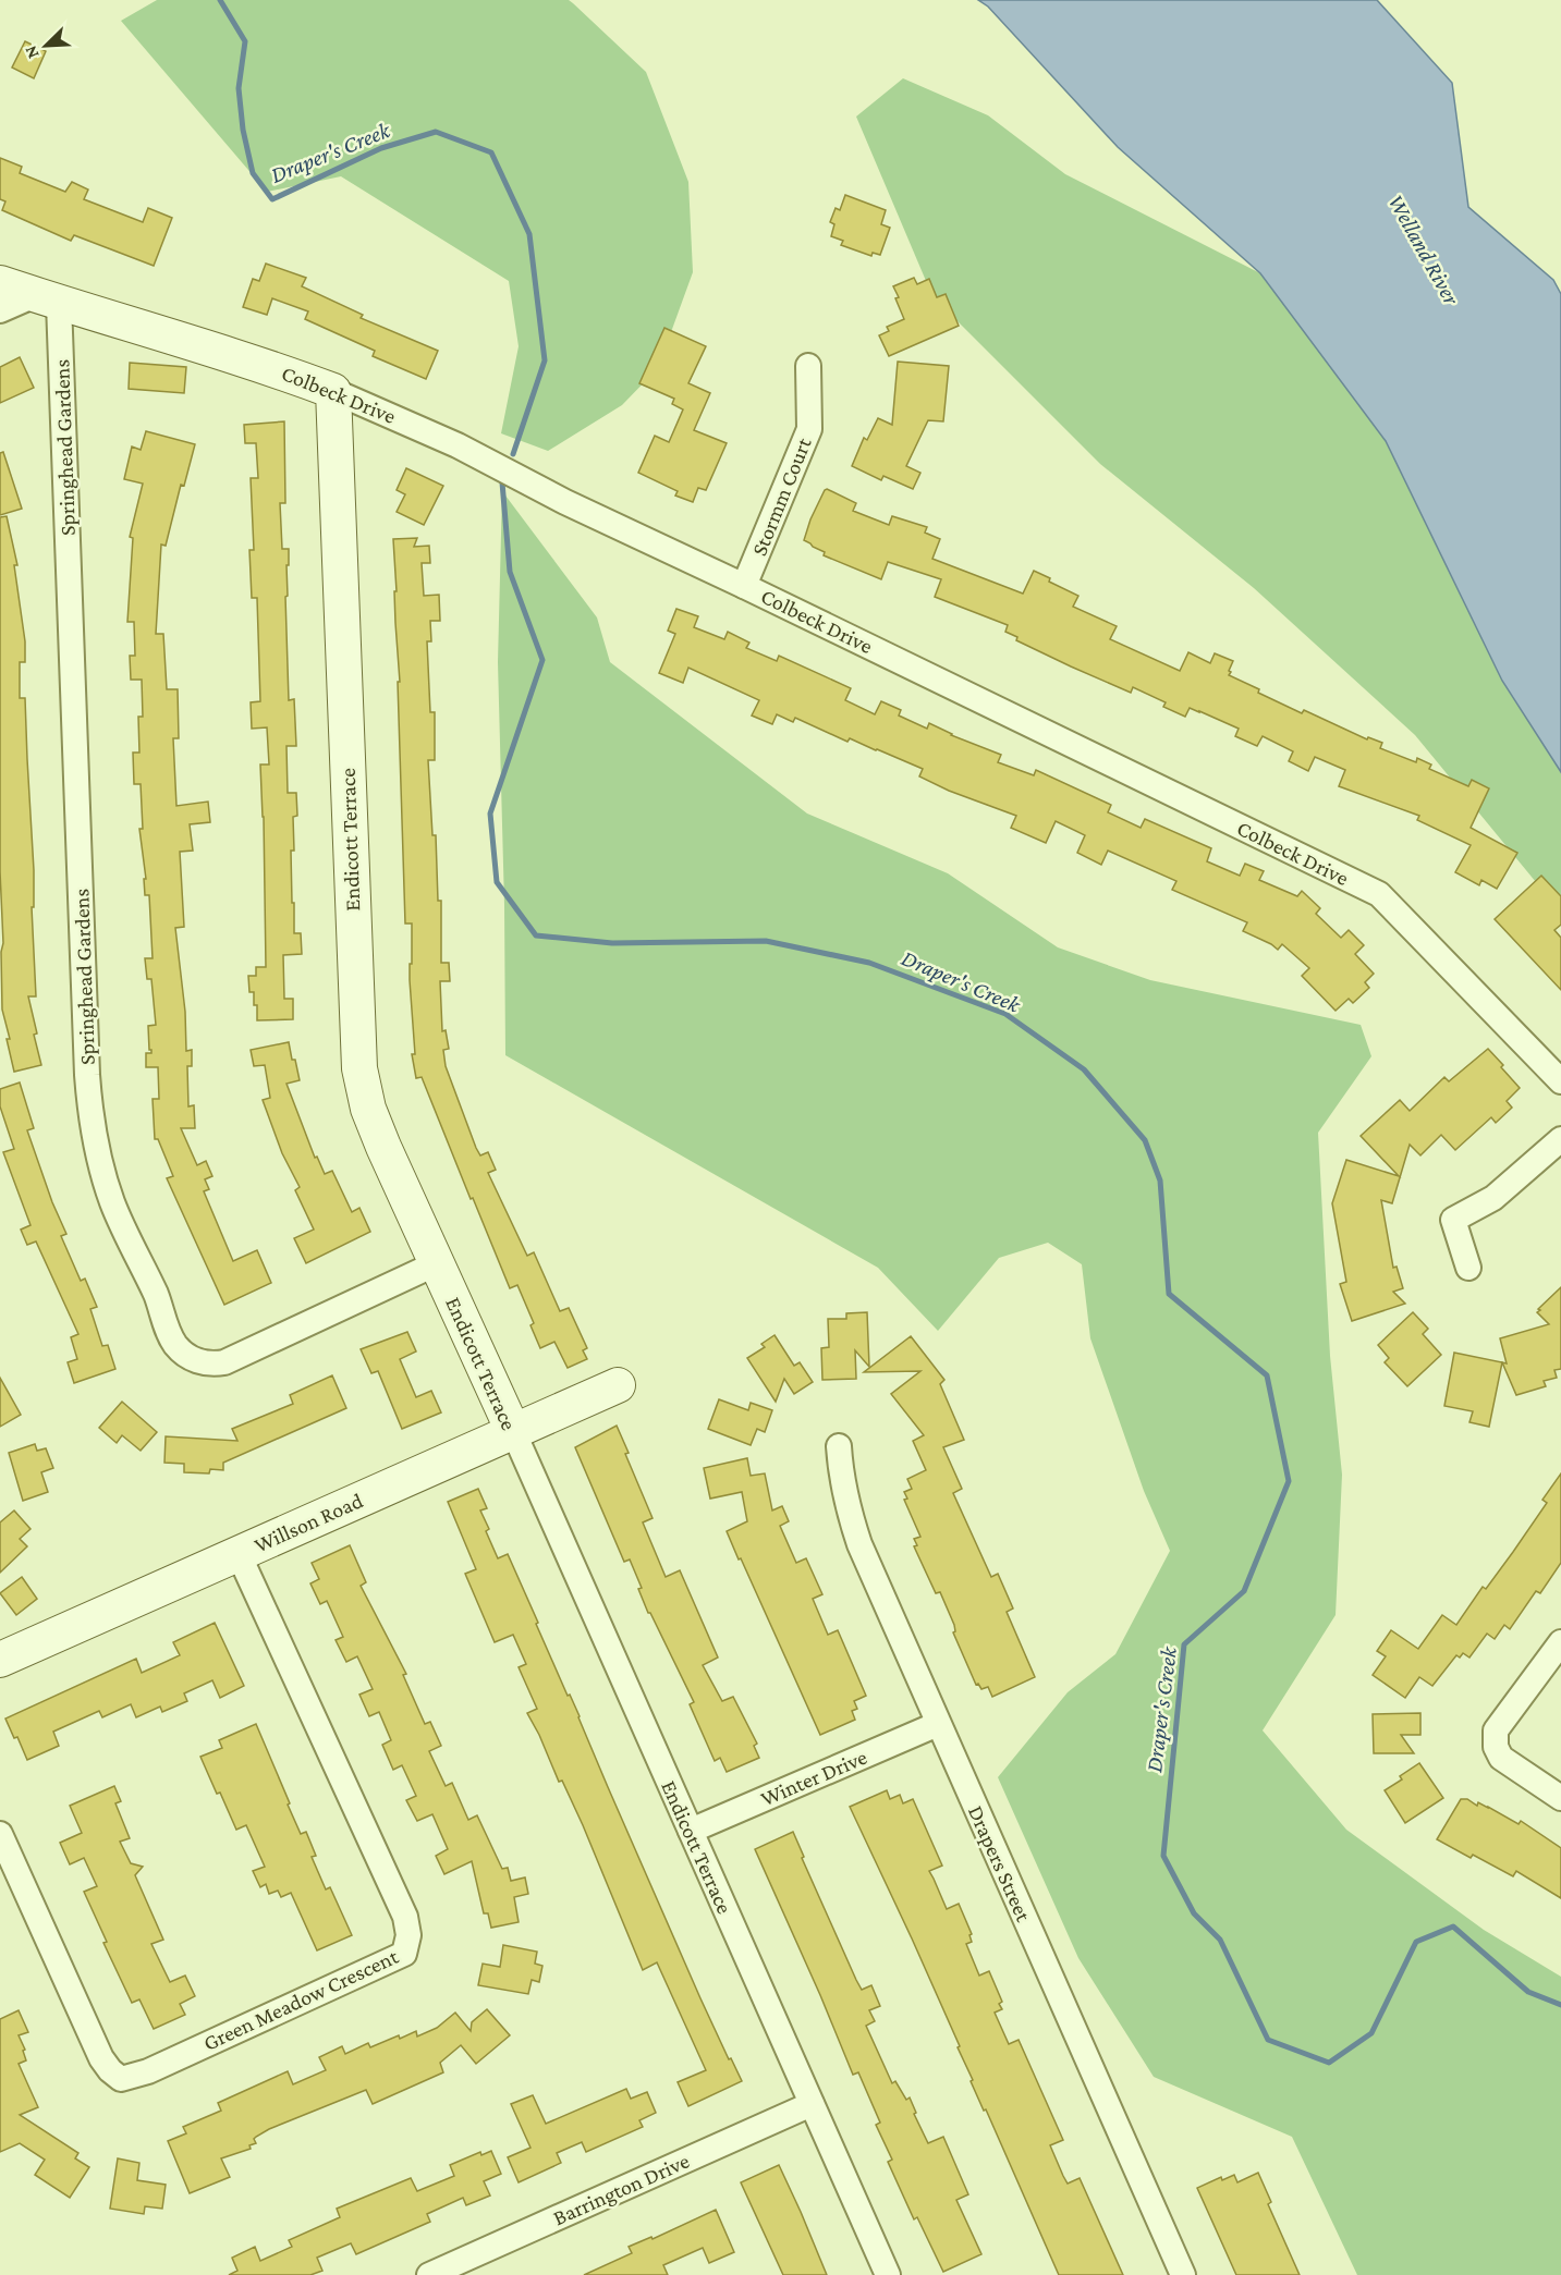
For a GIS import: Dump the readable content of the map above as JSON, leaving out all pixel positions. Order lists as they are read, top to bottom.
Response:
{
  "streets": {
    "street": [
      "Colbeck Drive",
      "Springhead Gardens",
      "Stormm Court",
      "Endicott Terrace",
      "Willson Road",
      "Winter Drive",
      "Drapers Street",
      "Green Meadow Crescent",
      "Barrington Drive"
    ]
  },
  "crossings": [
    ["Colbeck Drive", "Springhead Gardens"],
    ["Colbeck Drive", "Stormm Court"],
    ["Colbeck Drive", "Endicott Terrace"],
    ["Springhead Gardens", "Endicott Terrace"],
    ["Endicott Terrace", "Willson Road"],
    ["Endicott Terrace", "Winter Drive"],
    ["Endicott Terrace", "Barrington Drive"],
    ["Willson Road", "Green Meadow Crescent"],
    ["Winter Drive", "Drapers Street"]
  ],
  "water": ["Draper's Creek", "Welland River"],
  "north": "bottom left"
}
